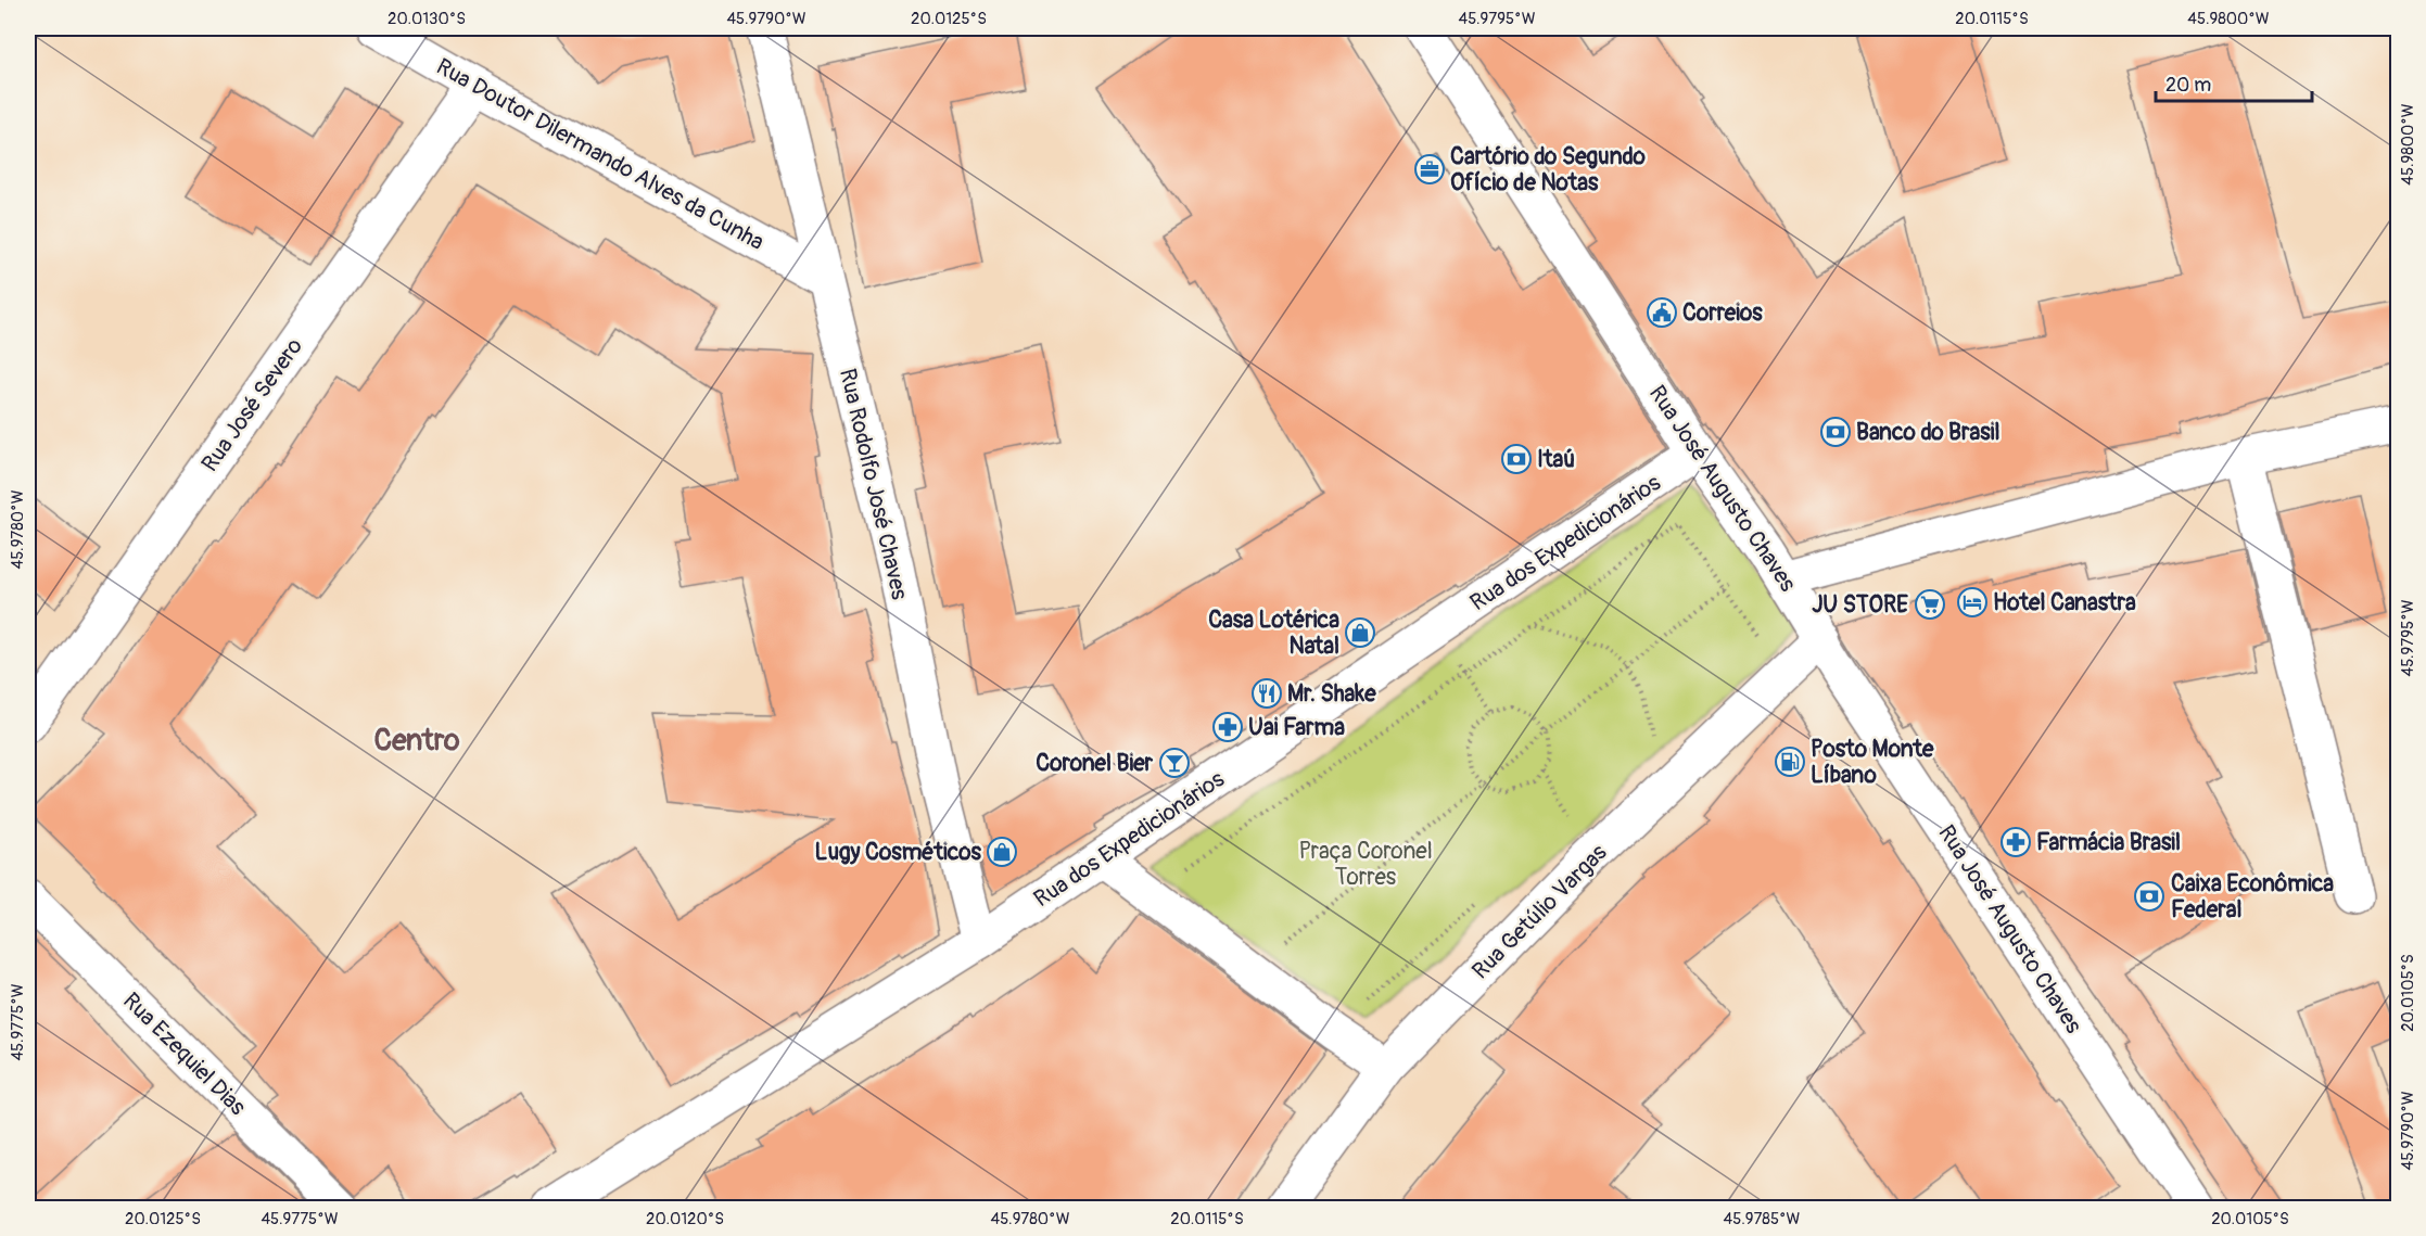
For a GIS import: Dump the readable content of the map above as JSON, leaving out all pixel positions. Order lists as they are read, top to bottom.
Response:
{
  "streets": {
    "street": [
      "Rua Doutor Dilermando Alves da Cunha",
      "Rua José Severo",
      "Rua Rodolfo José Chaves",
      "Rua José Augusto Chaves",
      "Rua dos Expedicionários",
      "Rua Getúlio Vargas",
      "Rua Ezequiel Dias"
    ]
  },
  "crossings": [
    ["Rua Doutor Dilermando Alves da Cunha", "Rua José Severo"],
    ["Rua Doutor Dilermando Alves da Cunha", "Rua Rodolfo José Chaves"],
    ["Rua Rodolfo José Chaves", "Rua dos Expedicionários"],
    ["Rua José Augusto Chaves", "Rua dos Expedicionários"],
    ["Rua José Augusto Chaves", "Rua Getúlio Vargas"]
  ],
  "districts": ["Centro"],
  "parks": ["Praça Coronel Torres"],
  "places": {
    "office": ["Cartório do Segundo Ofício de Notas"],
    "public building": ["Correios"],
    "bank": ["Banco do Brasil", "Itaú", "Caixa Econômica Federal"],
    "hotel": ["Hotel Canastra"],
    "supermarket": ["JU STORE"],
    "shop": ["Casa Lotérica Natal", "Lugy Cosméticos"],
    "restaurant": ["Mr. Shake"],
    "pharmacy": ["Uai Farma", "Farmácia Brasil"],
    "fuel station": ["Posto Monte Líbano"],
    "bar": ["Coronel Bier"]
  },
  "scale_bar": "20 m",
  "coordinates": [
    "20.0130°S",
    "45.9790°W",
    "20.0125°S",
    "45.9795°W",
    "20.0115°S",
    "45.9800°W",
    "45.9780°W",
    "20.0105°S",
    "45.9775°W",
    "20.0120°S",
    "45.9785°W"
  ]
}
